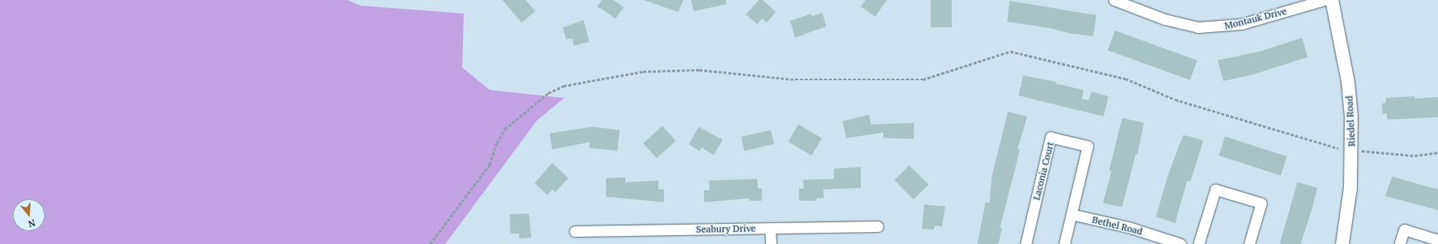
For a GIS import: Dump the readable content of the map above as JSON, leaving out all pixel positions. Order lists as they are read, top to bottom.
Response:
{
  "streets": {
    "street": [
      "Montauk Drive",
      "Riedel Road",
      "Laconia Court",
      "Bethel Road",
      "Seabury Drive"
    ]
  },
  "crossings": [
    ["Laconia Court", "Bethel Road"]
  ],
  "north": "bottom"
}
